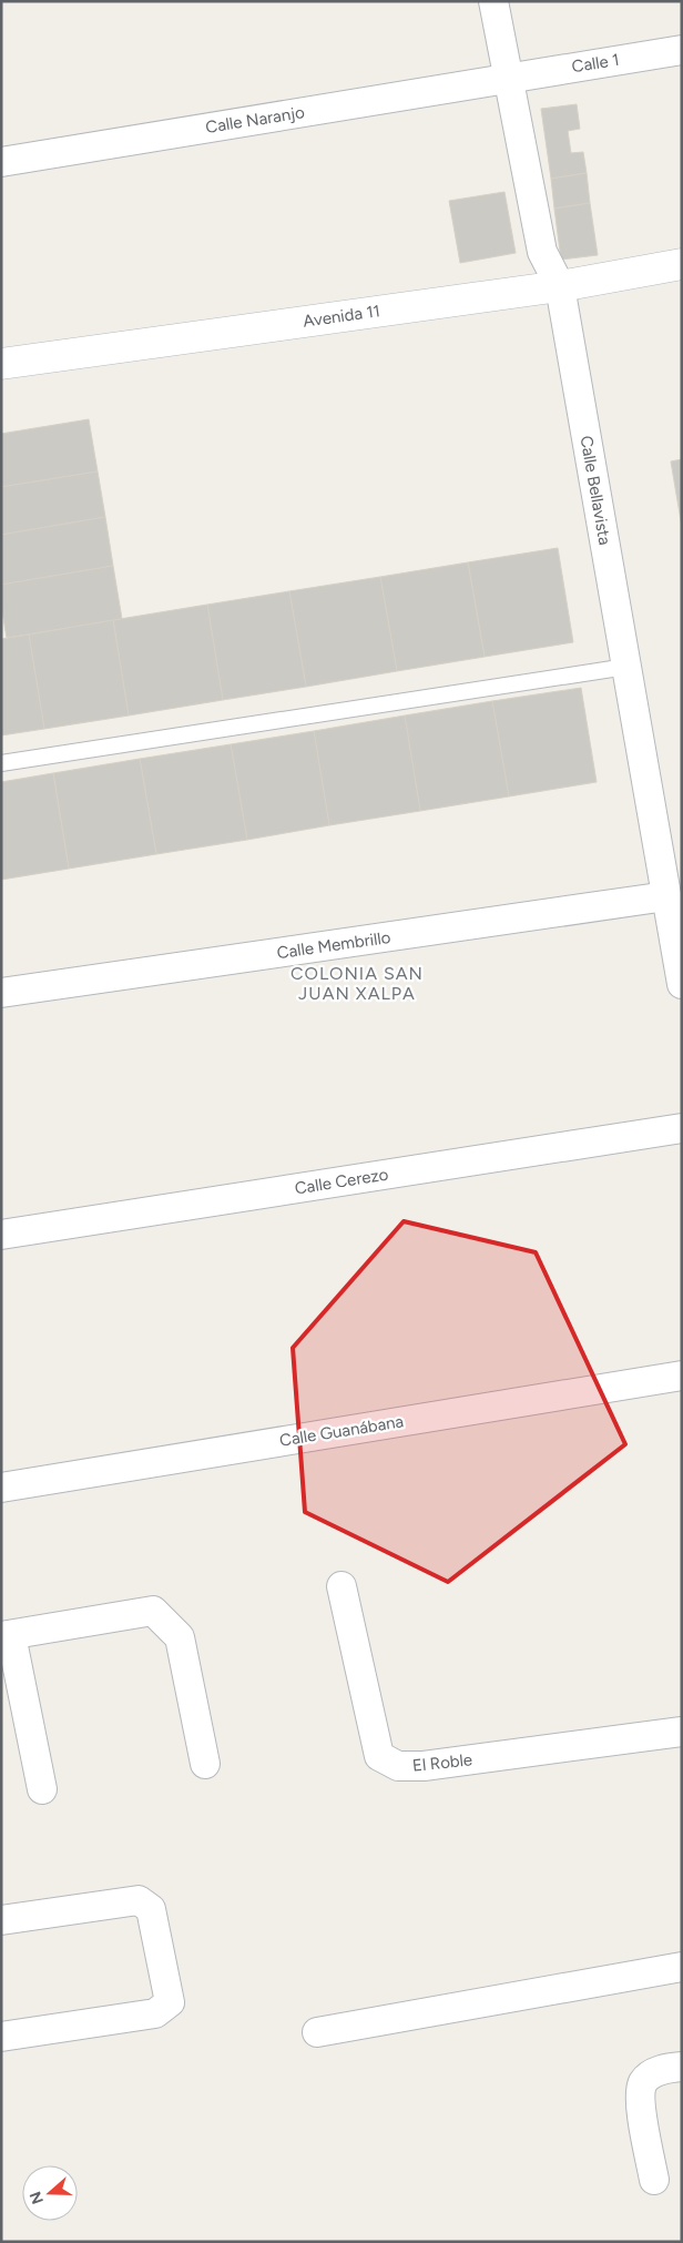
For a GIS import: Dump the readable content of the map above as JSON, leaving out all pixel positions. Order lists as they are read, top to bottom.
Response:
{
  "streets": {
    "street": [
      "Calle 1",
      "Calle Naranjo",
      "Avenida 11",
      "Calle Bellavista",
      "Calle Membrillo",
      "Calle Cerezo",
      "Calle Guanábana",
      "El Roble"
    ]
  },
  "crossings": [
    ["Calle 1", "Calle Naranjo"],
    ["Calle 1", "Calle Bellavista"],
    ["Calle Naranjo", "Calle Bellavista"],
    ["Avenida 11", "Calle Bellavista"],
    ["Calle Bellavista", "Calle Membrillo"]
  ],
  "districts": ["COLONIA SAN JUAN XALPA"],
  "north": "left"
}
